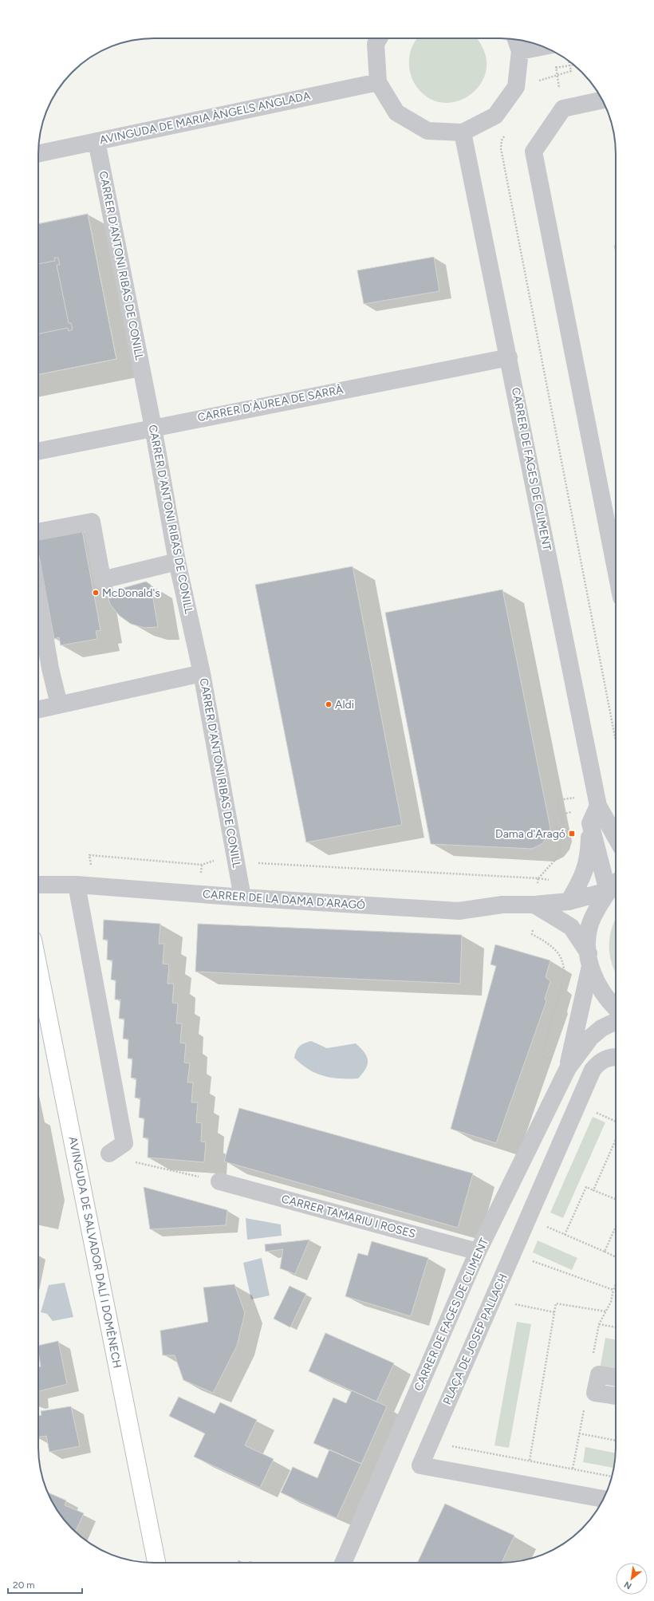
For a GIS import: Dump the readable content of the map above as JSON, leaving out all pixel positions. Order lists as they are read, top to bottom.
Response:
{
  "streets": {
    "main road": ["AVINGUDA DE SALVADOR DALÍ I DOMÈNECH"],
    "street": [
      "AVINGUDA DE MARIA ÀNGELS ANGLADA",
      "CARRER D'ANTONI RIBAS DE CONILL",
      "CARRER D'ÀUREA DE SARRÀ",
      "CARRER DE FAGES DE CLIMENT",
      "CARRER DE LA DAMA D'ARAGÓ",
      "CARRER TAMARIU I ROSES",
      "PLAÇA DE JOSEP PALLACH"
    ]
  },
  "crossings": [
    ["AVINGUDA DE MARIA ÀNGELS ANGLADA", "CARRER D'ANTONI RIBAS DE CONILL"],
    ["CARRER D'ANTONI RIBAS DE CONILL", "CARRER D'ÀUREA DE SARRÀ"],
    ["CARRER D'ANTONI RIBAS DE CONILL", "CARRER DE LA DAMA D'ARAGÓ"],
    ["CARRER D'ÀUREA DE SARRÀ", "CARRER DE FAGES DE CLIMENT"],
    ["CARRER DE FAGES DE CLIMENT", "CARRER DE LA DAMA D'ARAGÓ"],
    ["CARRER DE FAGES DE CLIMENT", "CARRER TAMARIU I ROSES"]
  ],
  "places": {
    "other": ["McDonald's", "Aldi"],
    "transit": ["Dama d'Aragó"]
  },
  "scale_bar": "20 m",
  "north": "bottom left"
}
